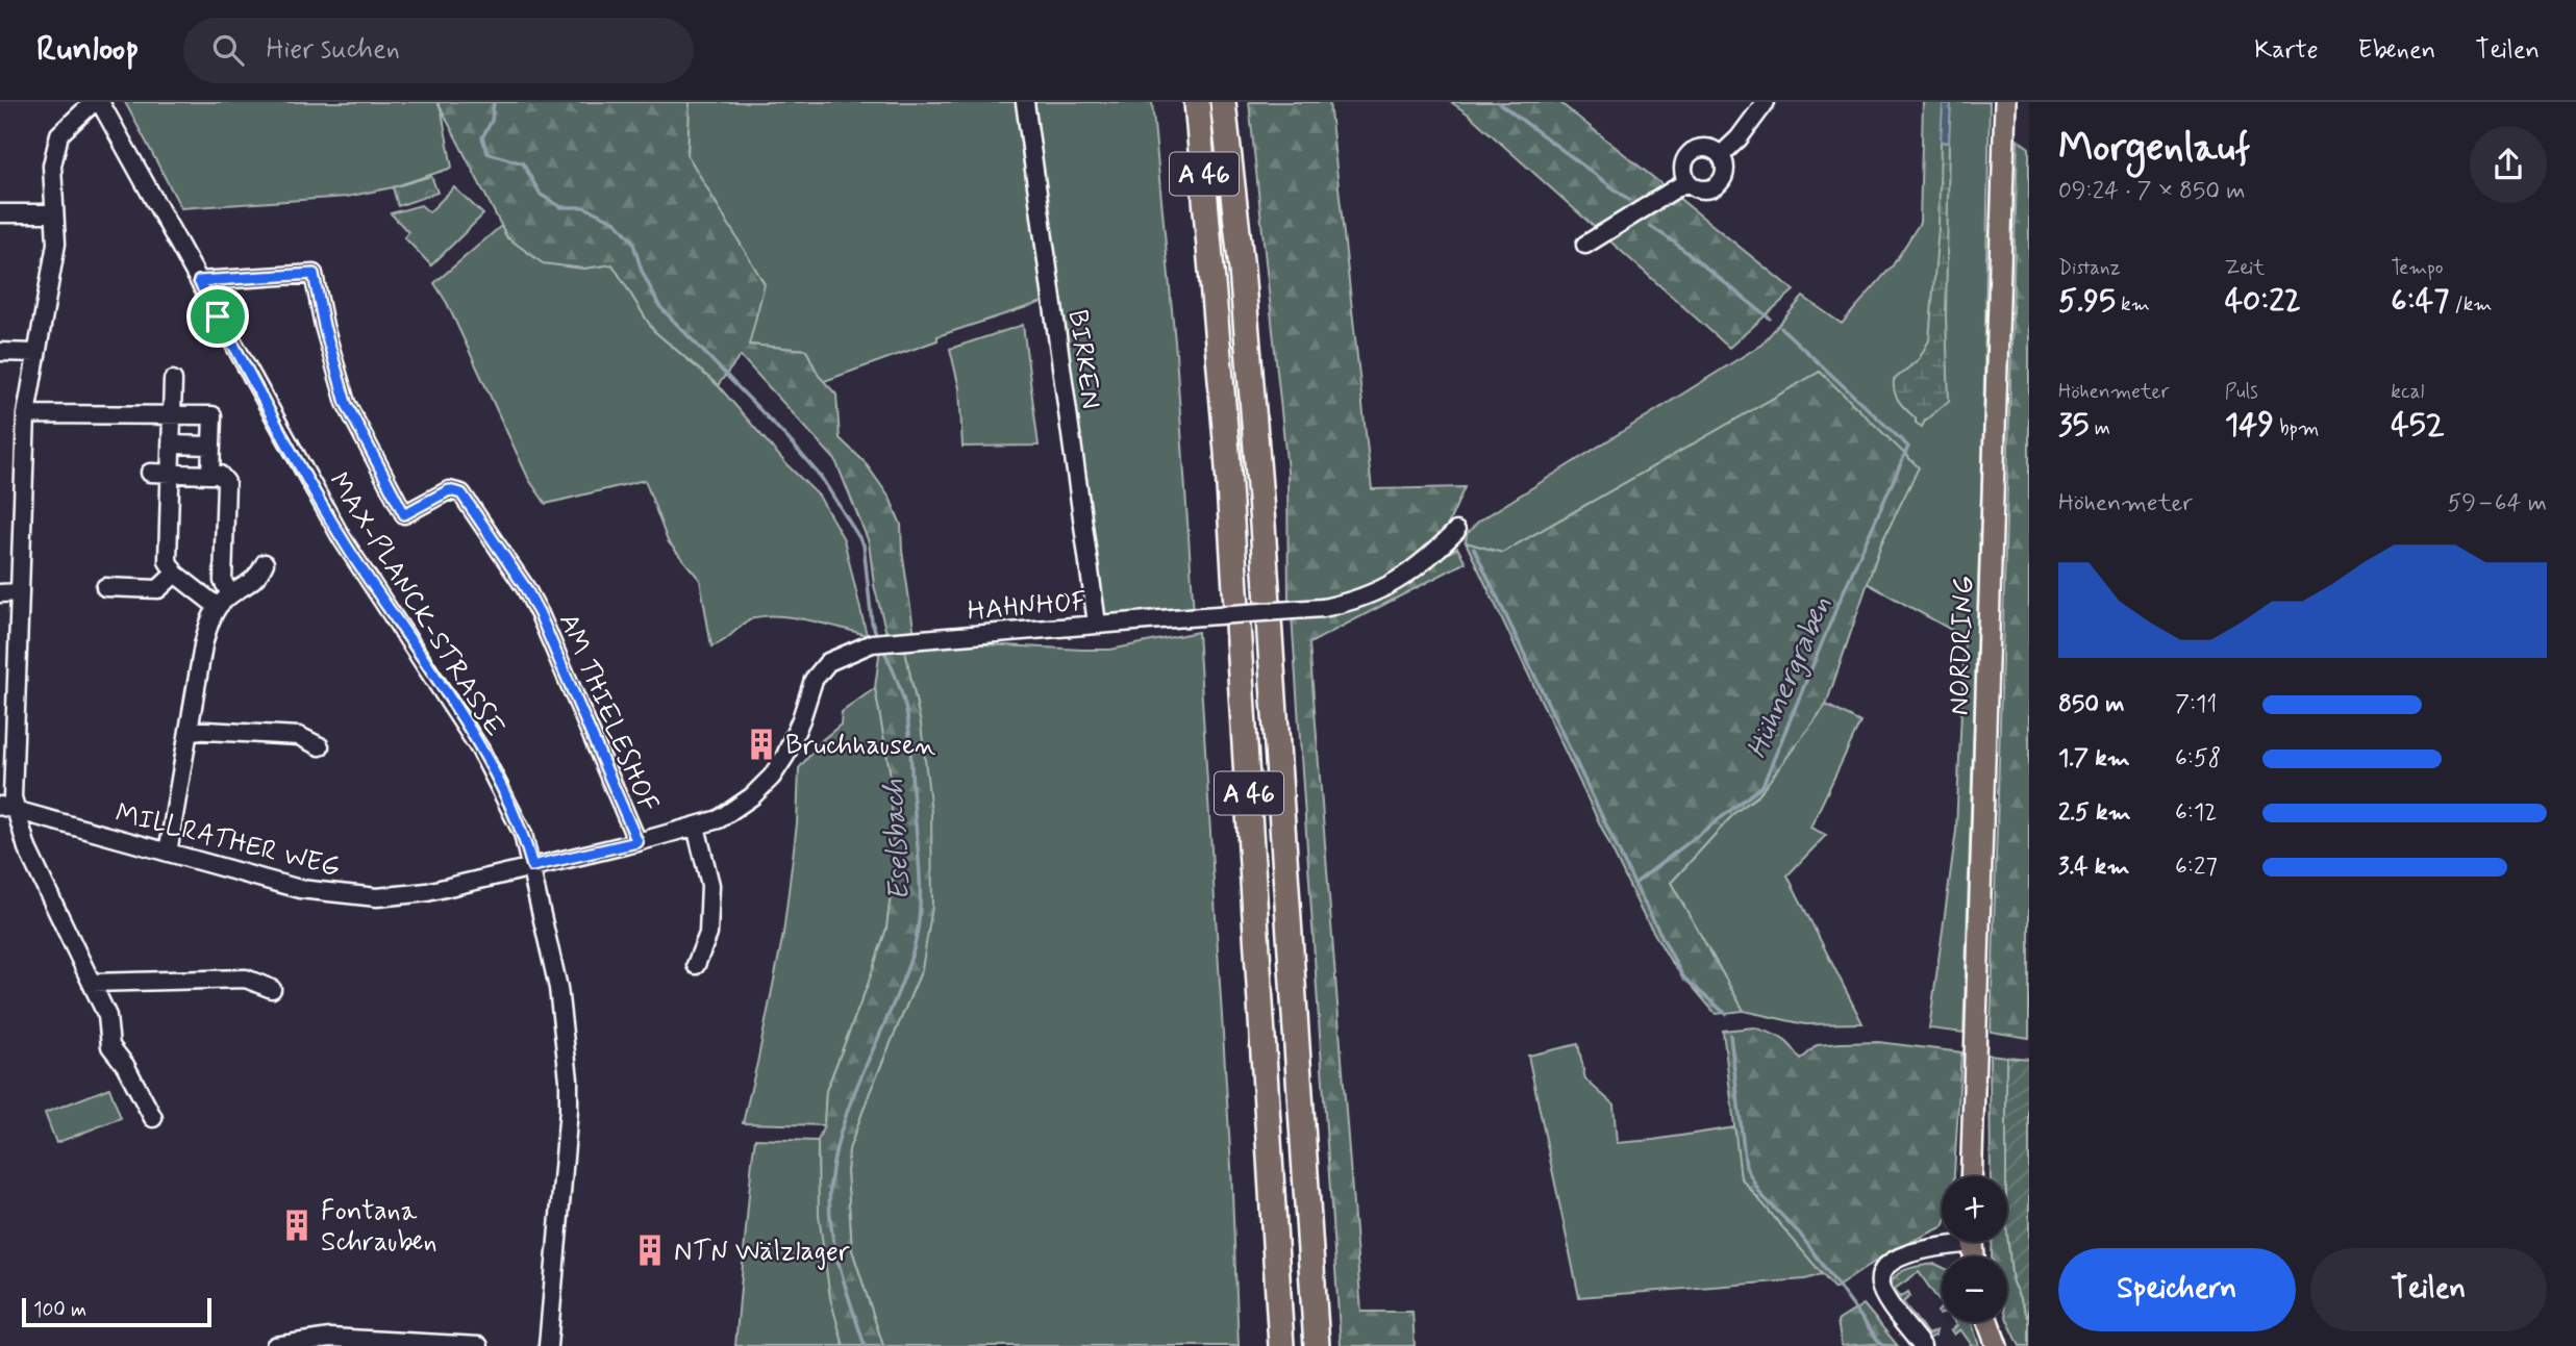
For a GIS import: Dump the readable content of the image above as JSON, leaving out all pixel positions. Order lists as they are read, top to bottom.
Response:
{
  "streets": {
    "highway": ["A 46"],
    "main road": ["NORDRING"],
    "street": [
      "BIRKEN",
      "MAX-PLANCK-STRASSE",
      "HAHNHOF",
      "AM THIELESHOF",
      "MILLRATHER WEG"
    ]
  },
  "crossings": [
    ["BIRKEN", "HAHNHOF"],
    ["MAX-PLANCK-STRASSE", "AM THIELESHOF"],
    ["MAX-PLANCK-STRASSE", "MILLRATHER WEG"],
    ["HAHNHOF", "MILLRATHER WEG"],
    ["AM THIELESHOF", "MILLRATHER WEG"]
  ],
  "water": ["Hühnergraben", "Eselsbach"],
  "places": {
    "building": ["Bruchhausen", "Fontana Schrauben", "NTN Wälzlager"]
  },
  "scale_bar": "100 m",
  "page": {
    "header": "Runloop",
    "search": "Hier suchen",
    "nav": ["Karte", "Ebenen", "Teilen"],
    "heading": ["Morgenlauf", "09:24 · 7 × 850 m"],
    "stats": [
      ["Distanz", "5.95 km"],
      ["Zeit", "40:22"],
      ["Tempo", "6:47 /km"],
      ["Höhenmeter", "35 m"],
      ["Puls", "149 bpm"],
      ["kcal", "452"]
    ],
    "chart": ["Höhenmeter", "59–64 m"],
    "list": [
      {
        "name": "850 m",
        "note": "7:11"
      },
      {
        "name": "1.7 km",
        "note": "6:58"
      },
      {
        "name": "2.5 km",
        "note": "6:12"
      },
      {
        "name": "3.4 km",
        "note": "6:27"
      }
    ],
    "map_buttons": ["+", "−"],
    "buttons": ["Speichern", "Teilen"],
    "scale": "100 m"
  }
}
